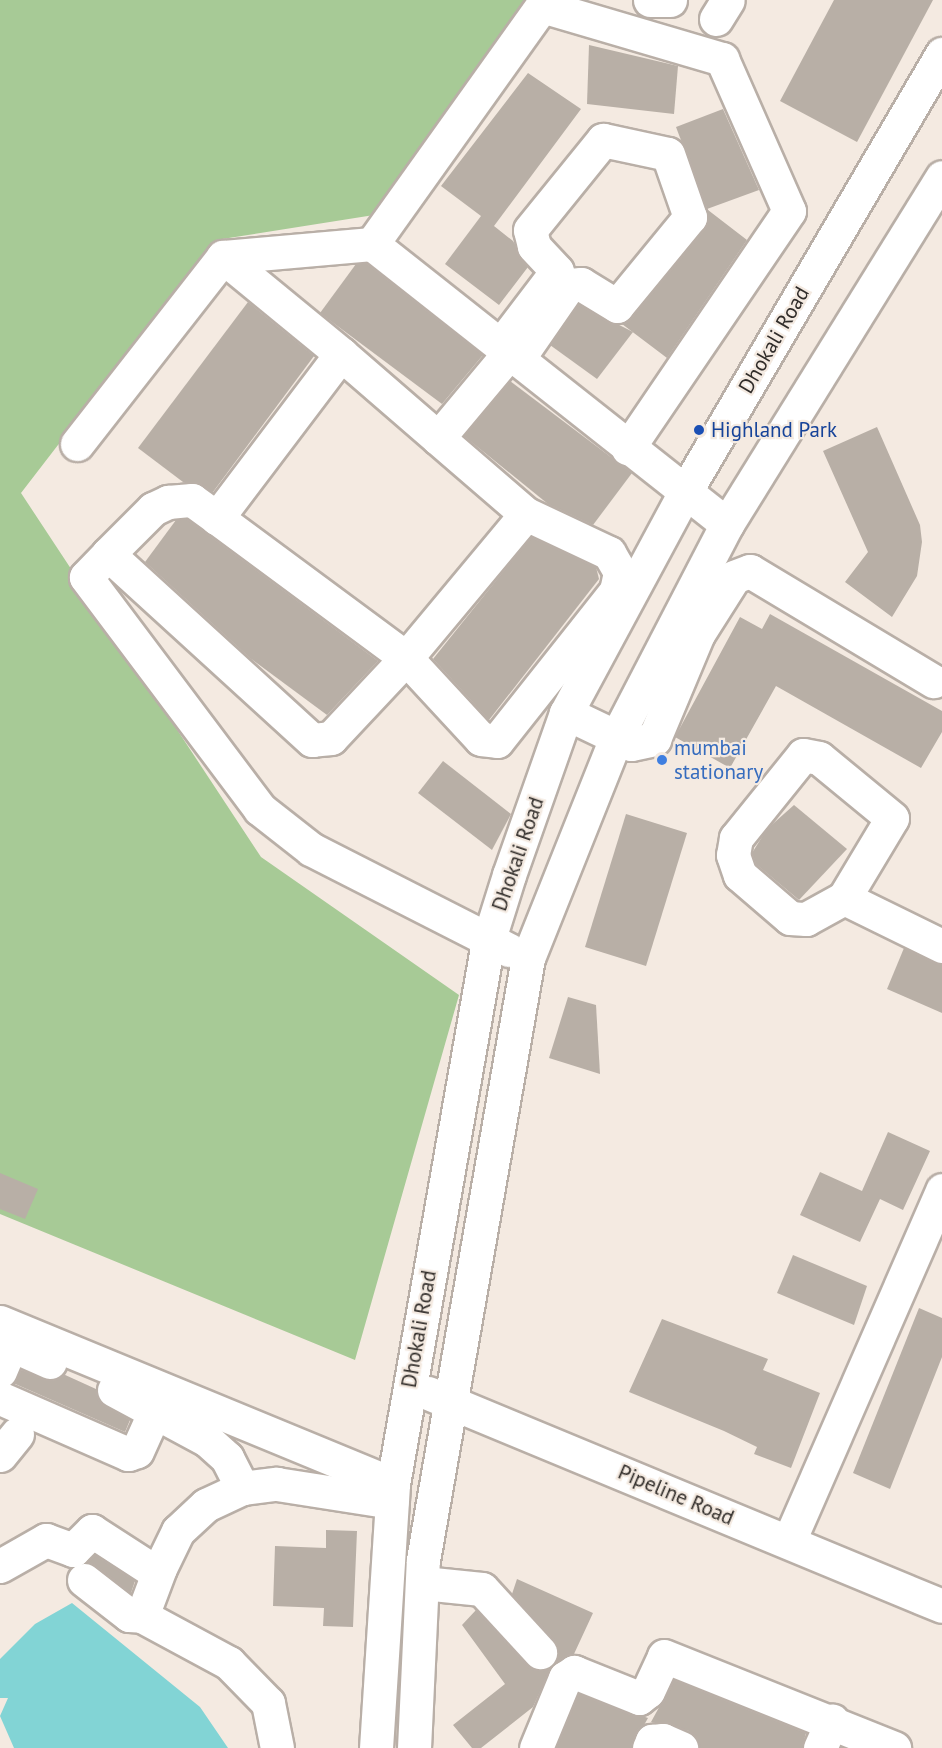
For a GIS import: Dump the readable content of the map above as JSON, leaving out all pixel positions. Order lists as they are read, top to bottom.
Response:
{
  "streets": {
    "street": ["Dhokali Road", "Pipeline Road"]
  },
  "crossings": [
    ["Dhokali Road", "Pipeline Road"]
  ],
  "places": ["Highland Park", "mumbai stationary"]
}
